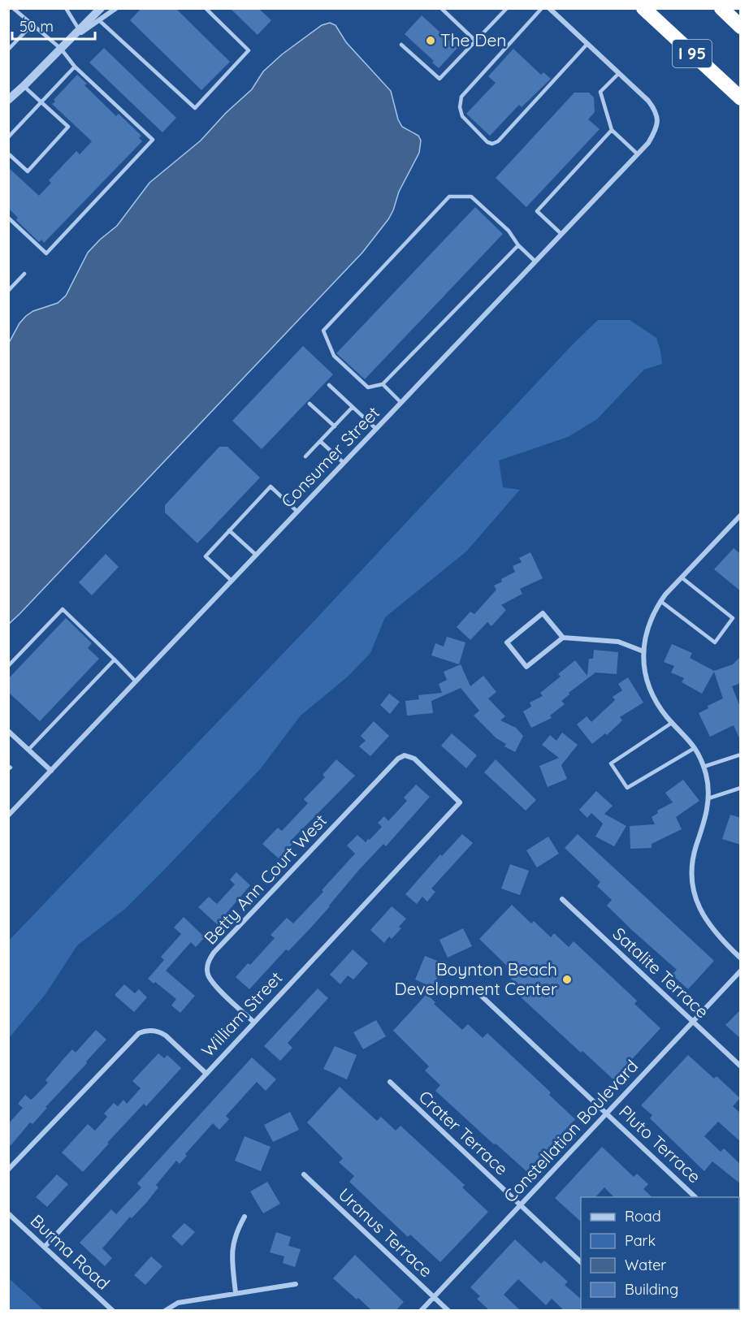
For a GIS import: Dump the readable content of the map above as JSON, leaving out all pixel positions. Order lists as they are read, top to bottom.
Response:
{
  "streets": {
    "highway": ["I 95"],
    "street": [
      "Consumer Street",
      "Betty Ann Court West",
      "Satalite Terrace",
      "William Street",
      "Constellation Boulevard",
      "Crater Terrace",
      "Pluto Terrace",
      "Uranus Terrace",
      "Burma Road"
    ]
  },
  "crossings": [
    ["Betty Ann Court West", "William Street"],
    ["Satalite Terrace", "Constellation Boulevard"],
    ["William Street", "Burma Road"],
    ["Constellation Boulevard", "Crater Terrace"],
    ["Constellation Boulevard", "Pluto Terrace"],
    ["Constellation Boulevard", "Uranus Terrace"]
  ],
  "places": ["The Den", "Boynton Beach Development Center"],
  "legend": [
    "Road",
    "Park",
    "Water",
    "Building"
  ],
  "scale_bar": "50 m"
}
